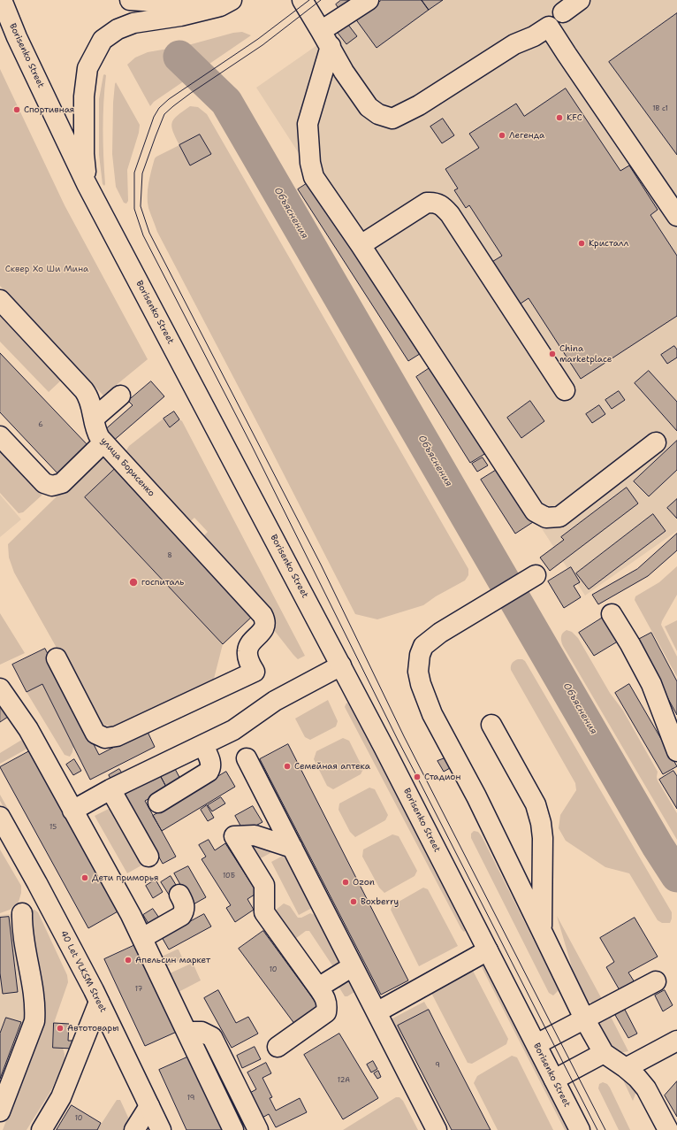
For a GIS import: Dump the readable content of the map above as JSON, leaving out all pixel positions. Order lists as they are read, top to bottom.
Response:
{
  "streets": {
    "main road": ["Borisenko Street", "улица Борисенко", "40 Let VLKSM Street"]
  },
  "water": ["Объяснения"],
  "parks": ["Сквер Хо Ши Мина"],
  "places": [
    "Спортивная",
    "KFC",
    "Легенда",
    "Кристалл",
    "China marketplace",
    "госпиталь",
    "Семейная аптека",
    "Стадион",
    "Дети приморья",
    "Ozon",
    "Boxberry",
    "Апельсин маркет",
    "Автотовары"
  ],
  "house_numbers": [
    "1В с1",
    "6",
    "8",
    "15",
    "10Б",
    "10",
    "17",
    "9",
    "12А",
    "19",
    "10"
  ]
}
